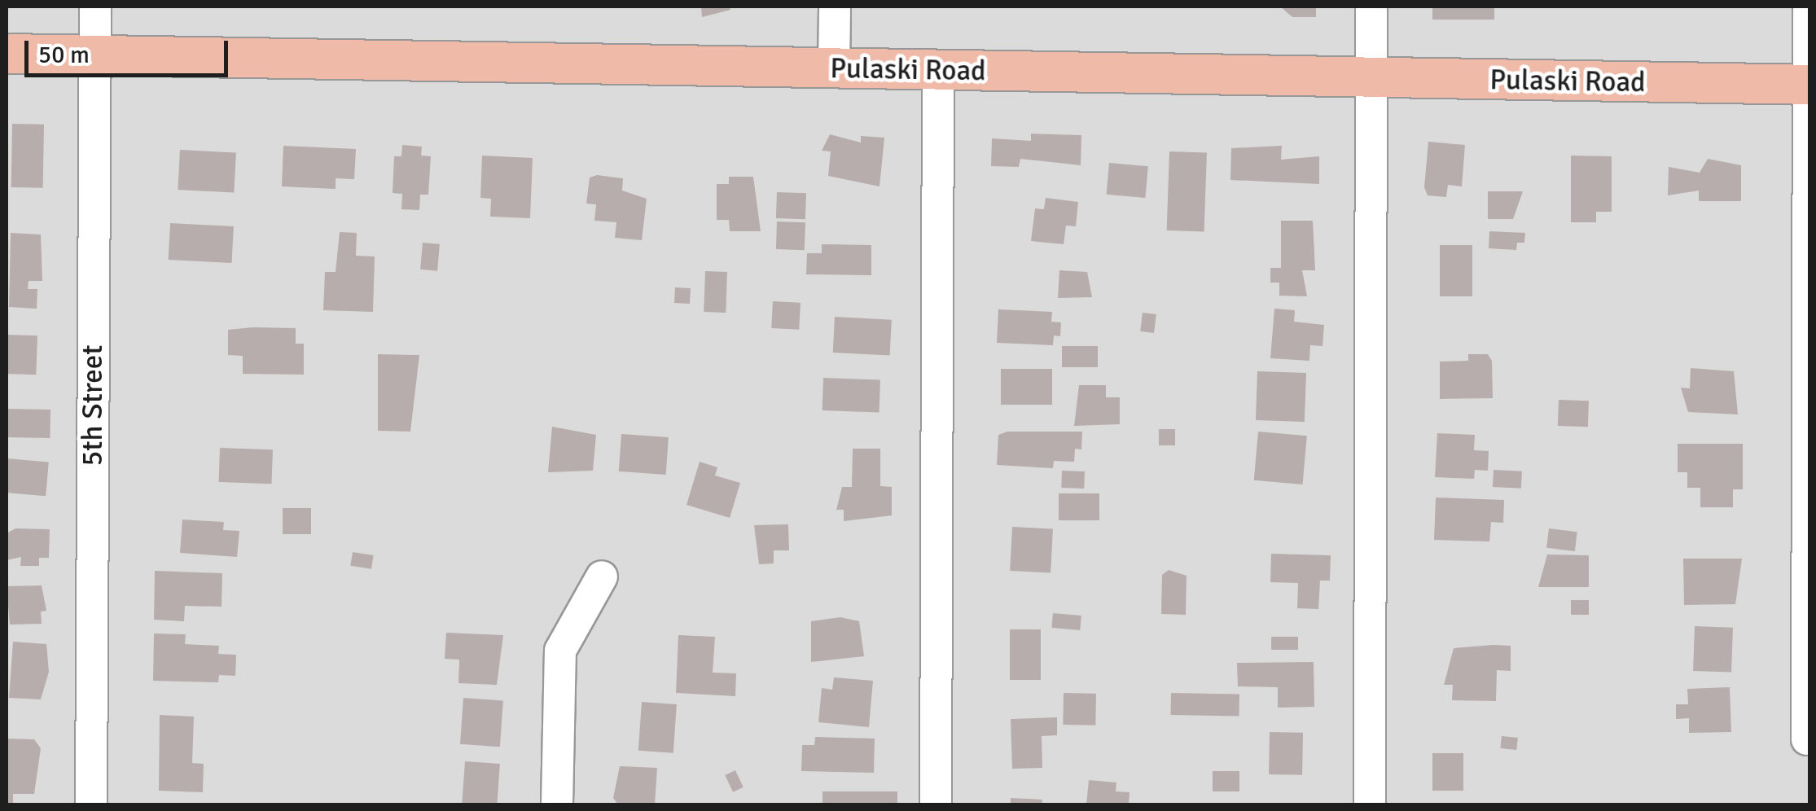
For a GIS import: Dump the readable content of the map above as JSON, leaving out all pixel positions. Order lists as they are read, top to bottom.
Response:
{
  "streets": {
    "main road": ["Pulaski Road"],
    "street": ["5th Street"]
  },
  "crossings": [
    ["Pulaski Road", "5th Street"]
  ],
  "scale_bar": "50 m"
}
